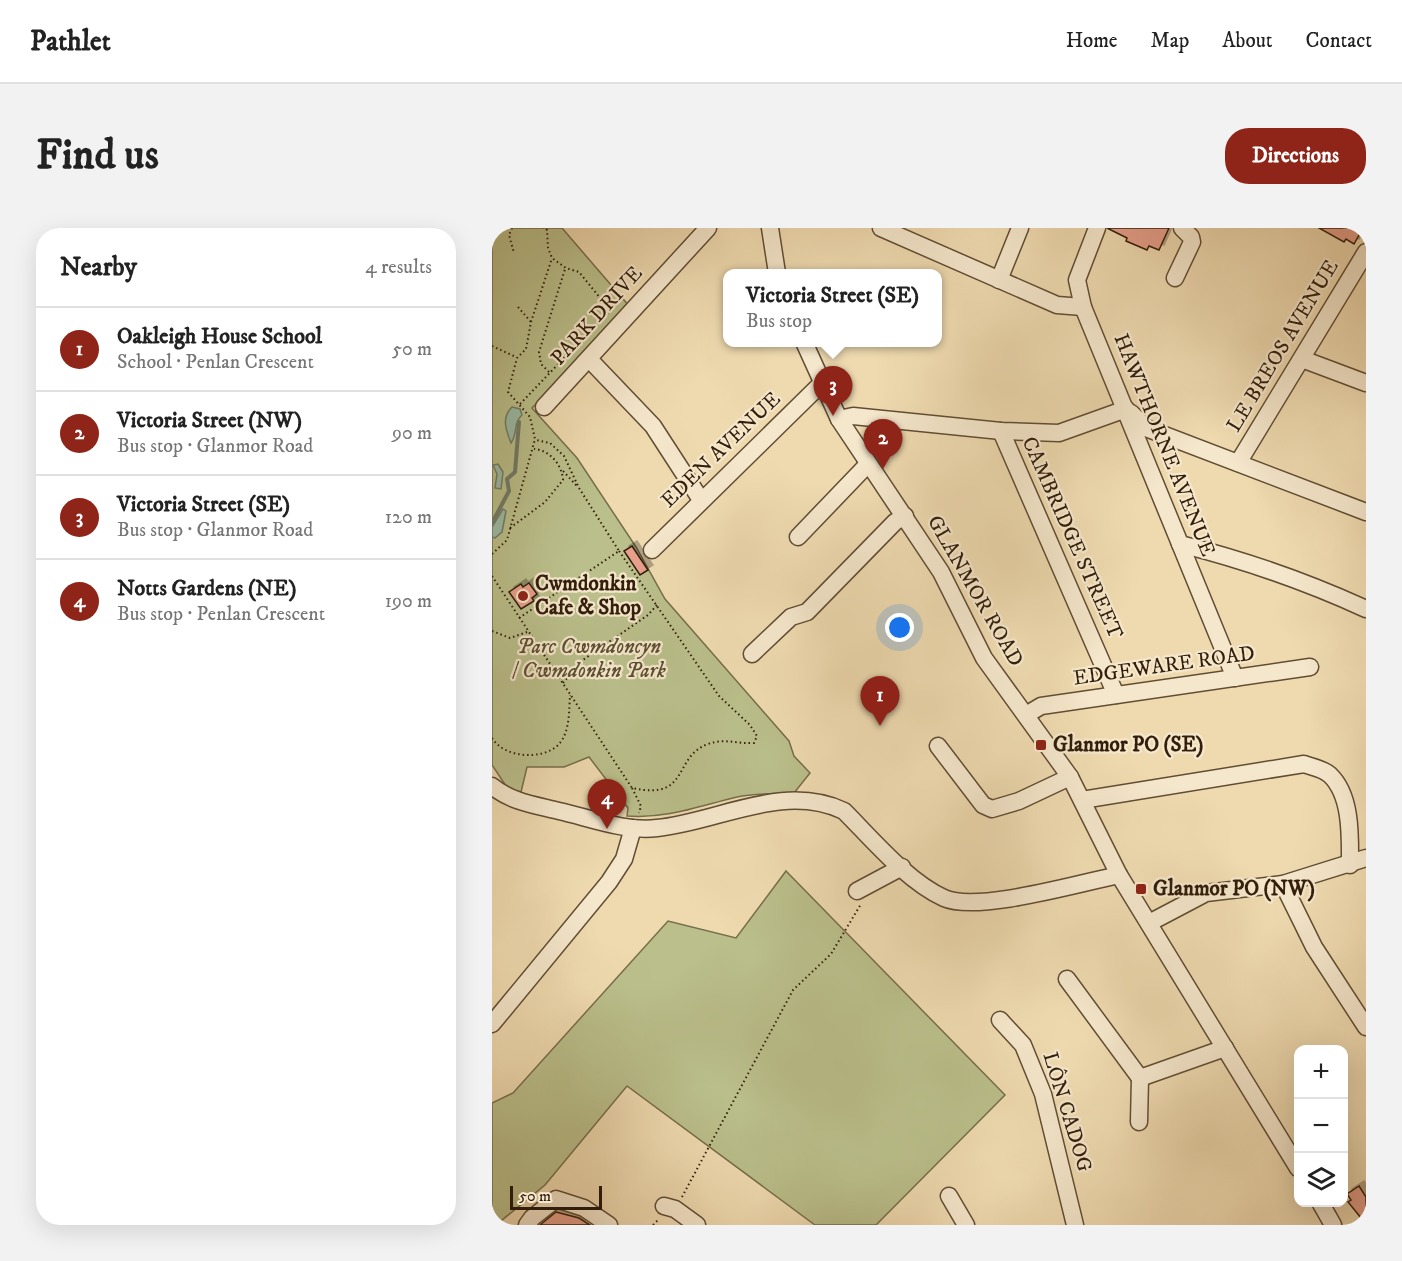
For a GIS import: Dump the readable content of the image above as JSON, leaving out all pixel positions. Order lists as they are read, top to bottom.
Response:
{
  "streets": {
    "street": [
      "PARK DRIVE",
      "LE BREOS AVENUE",
      "HAWTHORNE AVENUE",
      "EDEN AVENUE",
      "CAMBRIDGE STREET",
      "GLANMOR ROAD",
      "EDGEWARE ROAD",
      "LÔN CADOG"
    ]
  },
  "crossings": [
    ["HAWTHORNE AVENUE", "EDGEWARE ROAD"],
    ["EDEN AVENUE", "GLANMOR ROAD"],
    ["CAMBRIDGE STREET", "EDGEWARE ROAD"],
    ["GLANMOR ROAD", "EDGEWARE ROAD"]
  ],
  "parks": ["Parc Cwmdoncyn / Cwmdonkin Park"],
  "places": {
    "other": ["Cwmdonkin Cafe & Shop"],
    "transit": ["Glanmor PO (SE)", "Glanmor PO (NW)"]
  },
  "scale_bar": "50 m",
  "page": {
    "header": "Pathlet",
    "nav": [
      "Home",
      "Map",
      "About",
      "Contact"
    ],
    "buttons": "Directions",
    "title": "Find us",
    "heading": ["Nearby", "4 results"],
    "popup": ["Victoria Street (SE)", "Bus stop"],
    "list": [
      {
        "mark": "1",
        "name": "Oakleigh House School",
        "note": "School · Penlan Crescent",
        "value": "50 m"
      },
      {
        "mark": "2",
        "name": "Victoria Street (NW)",
        "note": "Bus stop · Glanmor Road",
        "value": "90 m"
      },
      {
        "mark": "3",
        "name": "Victoria Street (SE)",
        "note": "Bus stop · Glanmor Road",
        "value": "120 m"
      },
      {
        "mark": "4",
        "name": "Notts Gardens (NE)",
        "note": "Bus stop · Penlan Crescent",
        "value": "190 m"
      }
    ],
    "pins": [
      "3",
      "2",
      "1",
      "4"
    ],
    "map_buttons": ["+", "−"],
    "scale": "50 m"
  }
}
